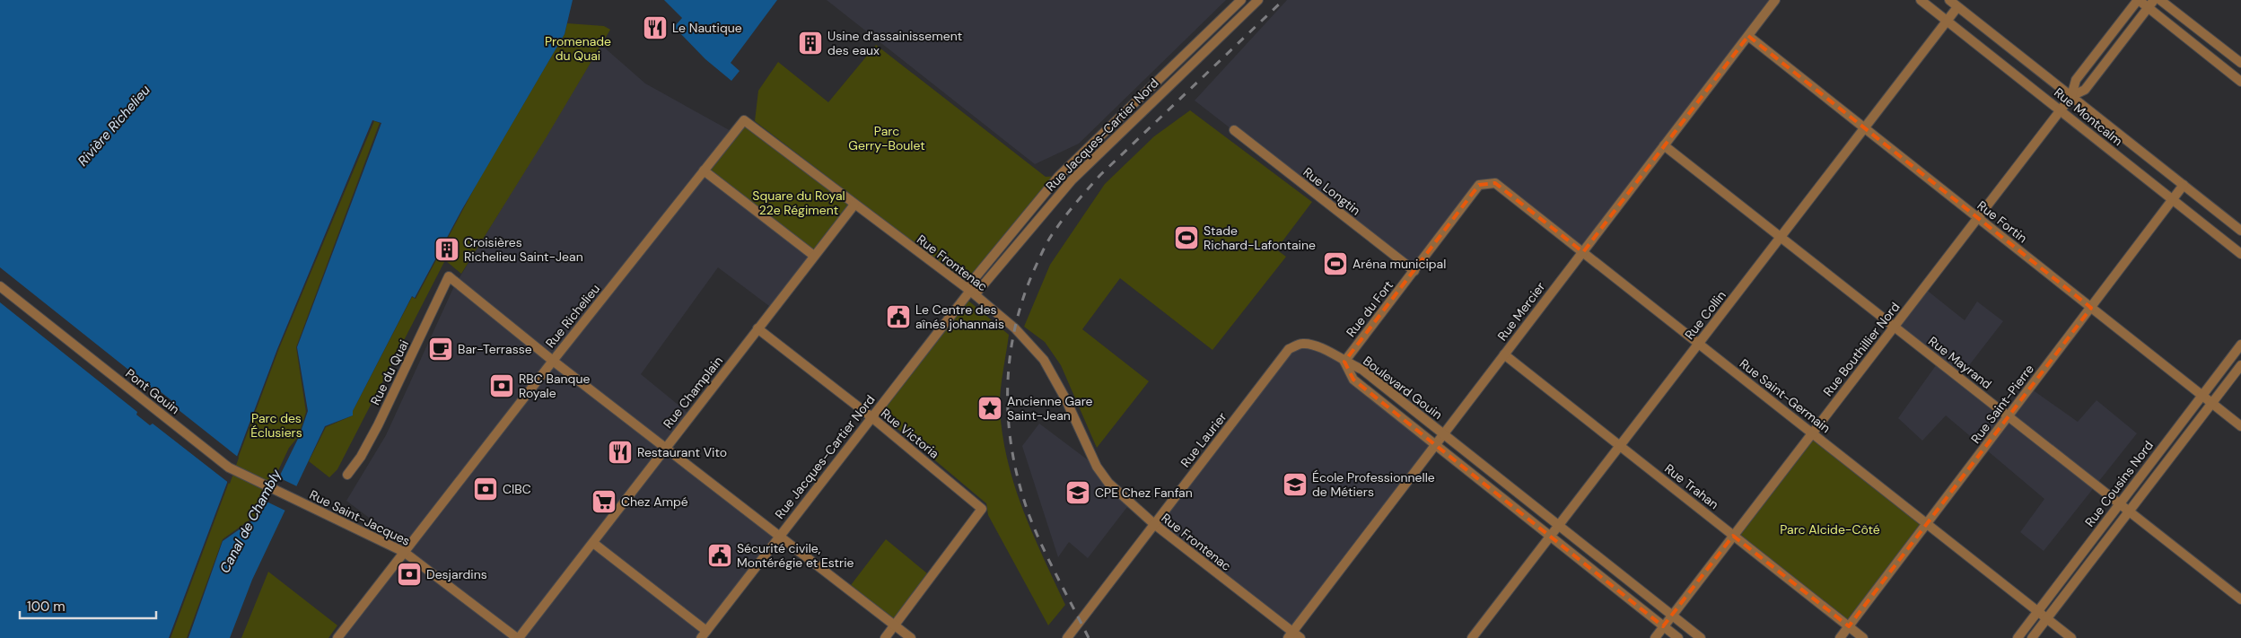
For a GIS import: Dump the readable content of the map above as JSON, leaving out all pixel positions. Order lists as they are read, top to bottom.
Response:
{
  "streets": {
    "street": [
      "Rue Montcalm",
      "Rue Jacques-Cartier Nord",
      "Rue Longtin",
      "Rue Fortin",
      "Rue Frontenac",
      "Rue du Fort",
      "Rue Mercier",
      "Rue Collin",
      "Rue Richelieu",
      "Rue Bouthillier Nord",
      "Rue Mayrand",
      "Rue du Quai",
      "Boulevard Gouin",
      "Pont Gouin",
      "Rue Champlain",
      "Rue Saint-Germain",
      "Rue Saint-Pierre",
      "Rue Victoria",
      "Rue Laurier",
      "Rue Cousins Nord",
      "Rue Trahan",
      "Rue Saint-Jacques"
    ]
  },
  "crossings": [
    ["Rue Montcalm", "Rue Collin"],
    ["Rue Montcalm", "Rue Bouthillier Nord"],
    ["Rue Montcalm", "Rue Saint-Pierre"],
    ["Rue Jacques-Cartier Nord", "Rue Frontenac"],
    ["Rue Jacques-Cartier Nord", "Rue Victoria"],
    ["Rue Longtin", "Rue du Fort"],
    ["Rue Fortin", "Rue Mercier"],
    ["Rue Fortin", "Rue Collin"],
    ["Rue Fortin", "Rue Bouthillier Nord"],
    ["Rue Fortin", "Rue Saint-Pierre"],
    ["Rue Fortin", "Rue Cousins Nord"],
    ["Rue Frontenac", "Rue Mercier"],
    ["Rue Frontenac", "Rue Richelieu"],
    ["Rue Frontenac", "Rue Champlain"],
    ["Rue Frontenac", "Rue Laurier"],
    ["Rue du Fort", "Boulevard Gouin"],
    ["Rue du Fort", "Rue Saint-Germain"],
    ["Rue du Fort", "Rue Laurier"],
    ["Rue Mercier", "Rue Mayrand"],
    ["Rue Mercier", "Boulevard Gouin"],
    ["Rue Mercier", "Rue Saint-Germain"],
    ["Rue Mercier", "Rue Trahan"],
    ["Rue Collin", "Rue Mayrand"],
    ["Rue Collin", "Boulevard Gouin"],
    ["Rue Collin", "Rue Saint-Germain"],
    ["Rue Collin", "Rue Trahan"],
    ["Rue Richelieu", "Rue du Quai"],
    ["Rue Richelieu", "Rue Champlain"],
    ["Rue Richelieu", "Rue Saint-Jacques"],
    ["Rue Bouthillier Nord", "Rue Mayrand"],
    ["Rue Bouthillier Nord", "Boulevard Gouin"],
    ["Rue Bouthillier Nord", "Rue Saint-Germain"],
    ["Rue Bouthillier Nord", "Rue Trahan"],
    ["Rue Mayrand", "Rue Saint-Pierre"],
    ["Rue Mayrand", "Rue Cousins Nord"],
    ["Boulevard Gouin", "Rue Laurier"],
    ["Pont Gouin", "Rue Saint-Jacques"],
    ["Rue Champlain", "Rue Victoria"],
    ["Rue Champlain", "Rue Saint-Jacques"],
    ["Rue Saint-Germain", "Rue Saint-Pierre"],
    ["Rue Saint-Germain", "Rue Cousins Nord"],
    ["Rue Saint-Pierre", "Rue Trahan"]
  ],
  "water": ["Rivière Richelieu", "Canal de Chambly"],
  "parks": [
    "Promenade du Quai",
    "Parc Gerry-Boulet",
    "Square du Royal 22e Régiment",
    "Parc des Éclusiers",
    "Parc Alcide-Côté"
  ],
  "places": {
    "restaurant": ["Le Nautique", "Restaurant Vito"],
    "building": ["Usine d'assainissement des eaux", "Croisières Richelieu Saint-Jean"],
    "sports": ["Stade Richard-Lafontaine", "Aréna municipal"],
    "public building": ["Le Centre des aînés johannais", "Sécurité civile, Montérégie et Estrie"],
    "cafe": ["Bar-Terrasse"],
    "bank": ["RBC Banque Royale", "CIBC", "Desjardins"],
    "place": ["Ancienne Gare Saint-Jean"],
    "school or university": ["École Professionnelle de Métiers", "CPE Chez Fanfan"],
    "supermarket": ["Chez Ampé"]
  },
  "scale_bar": "100 m"
}
